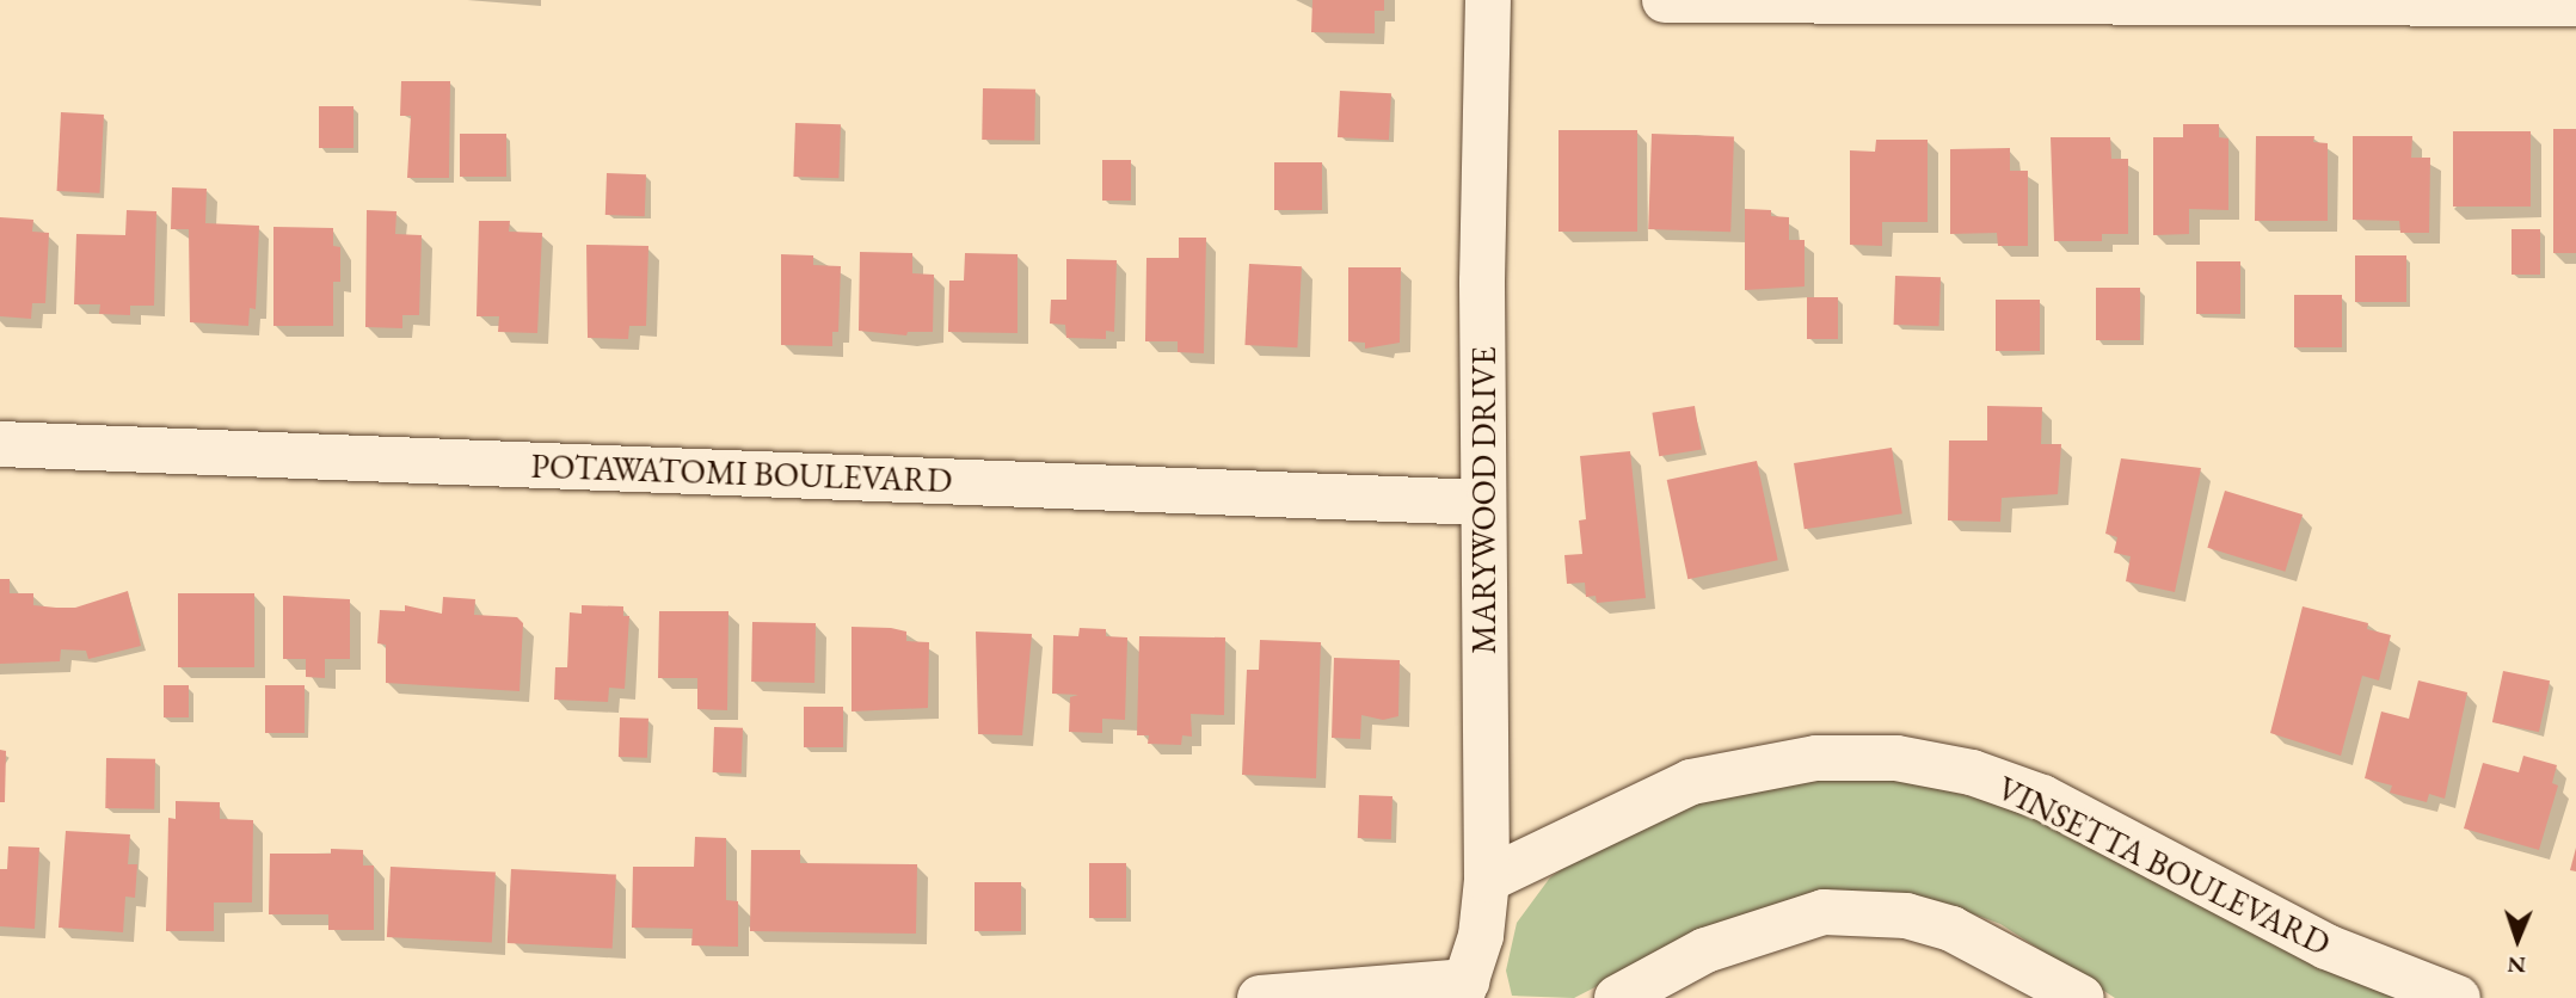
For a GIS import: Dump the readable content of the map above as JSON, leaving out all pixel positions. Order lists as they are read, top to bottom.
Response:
{
  "streets": {
    "street": ["POTAWATOMI BOULEVARD", "MARYWOOD DRIVE", "VINSETTA BOULEVARD"]
  },
  "crossings": [
    ["POTAWATOMI BOULEVARD", "MARYWOOD DRIVE"],
    ["MARYWOOD DRIVE", "VINSETTA BOULEVARD"]
  ],
  "north": "bottom"
}
